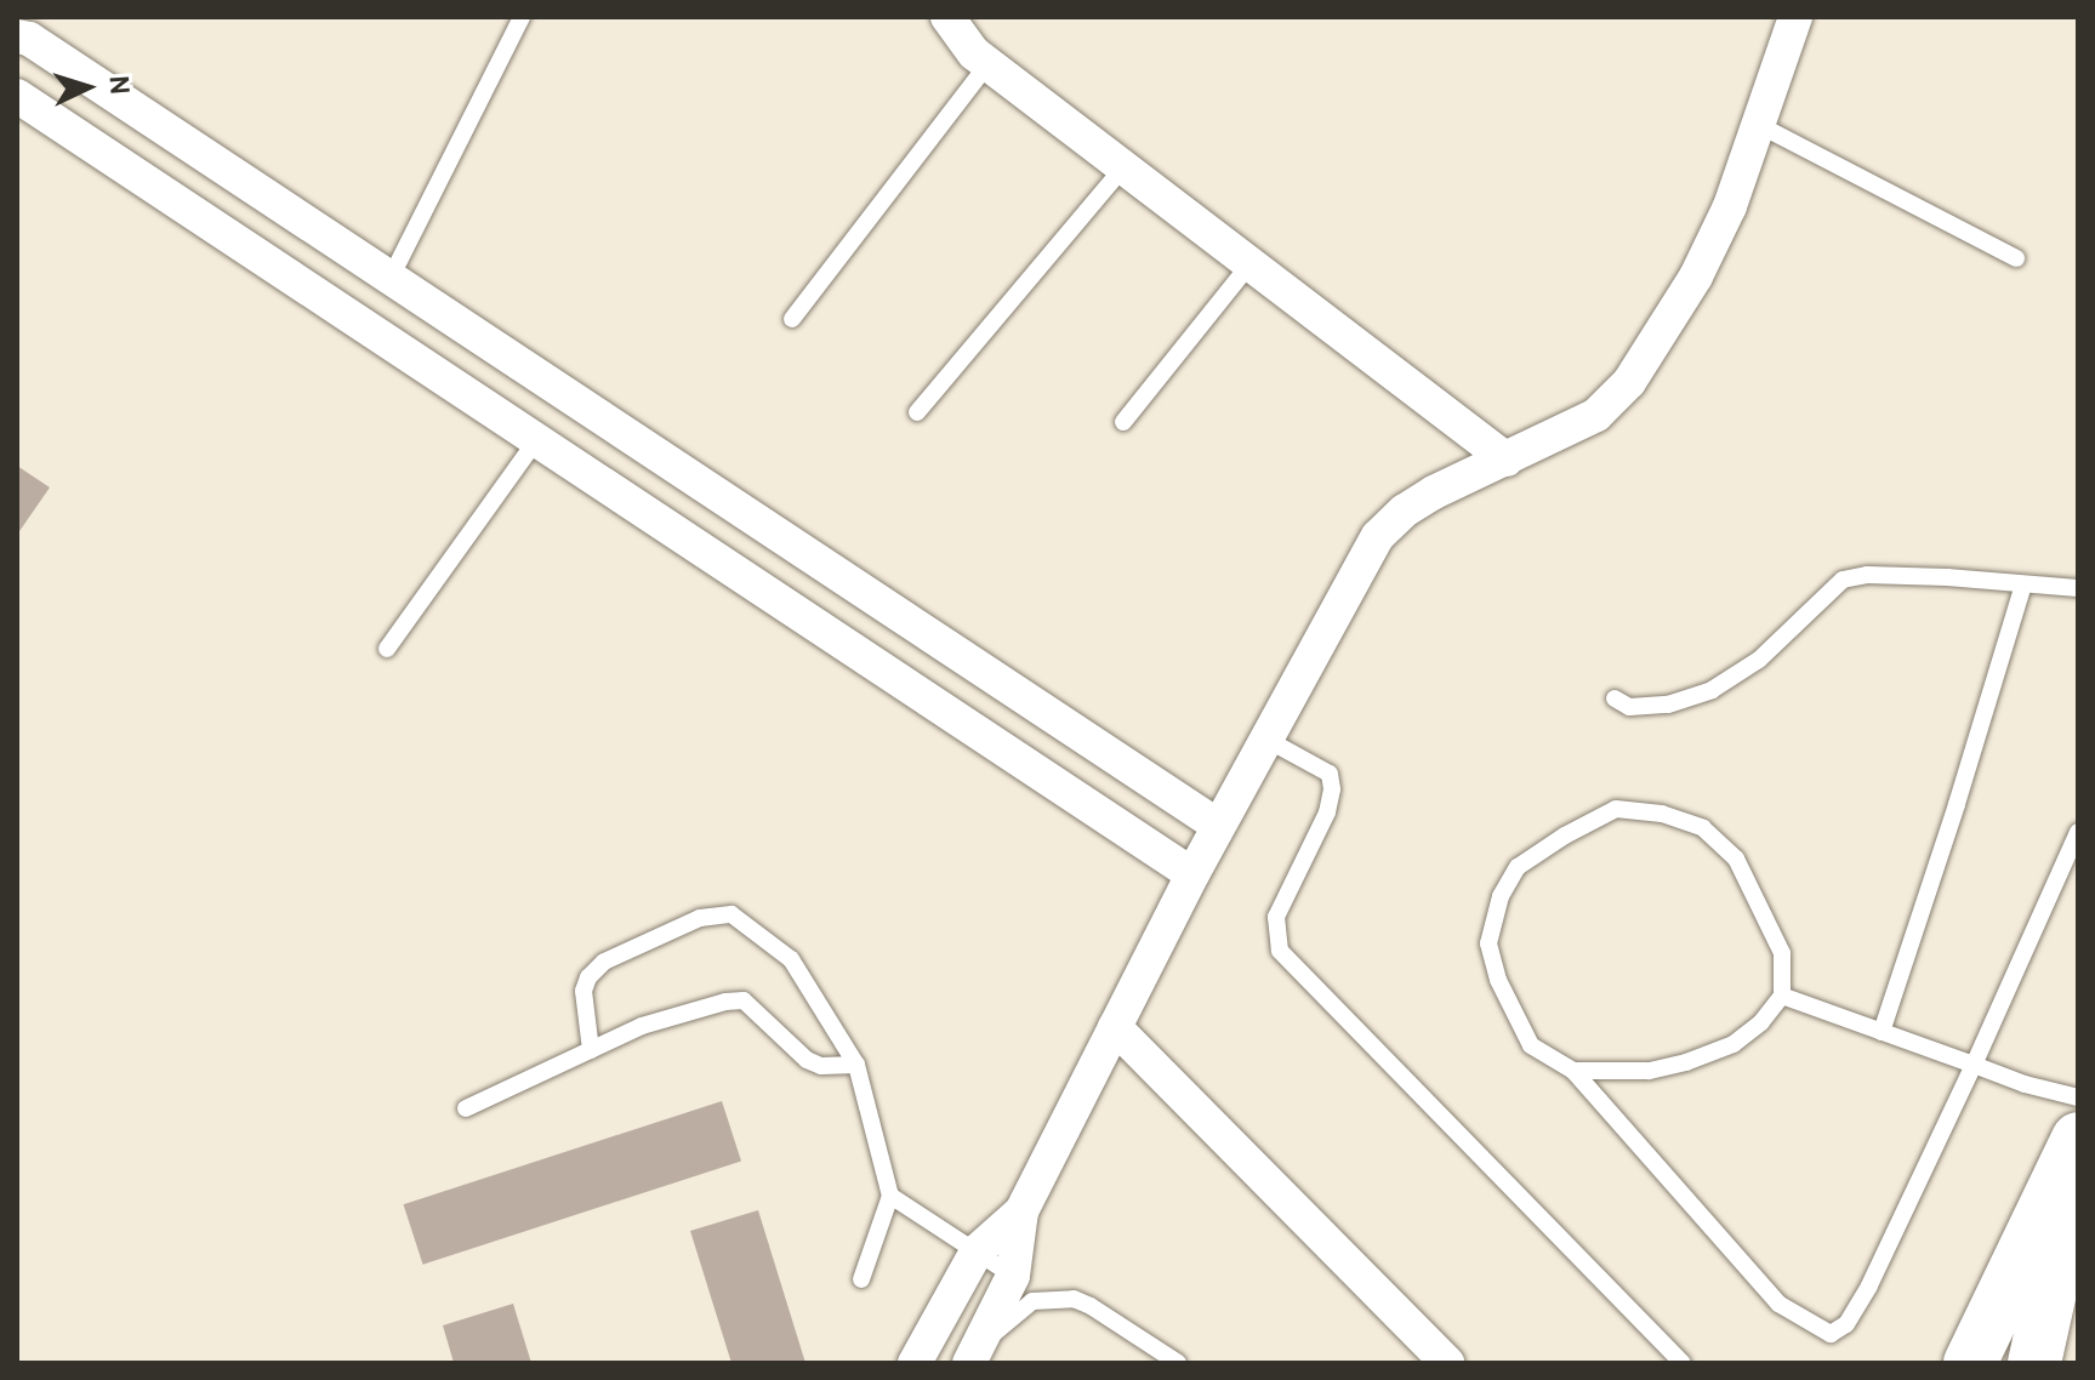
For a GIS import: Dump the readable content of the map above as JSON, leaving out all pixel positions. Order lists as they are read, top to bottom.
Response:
{
  "north": "right"
}
